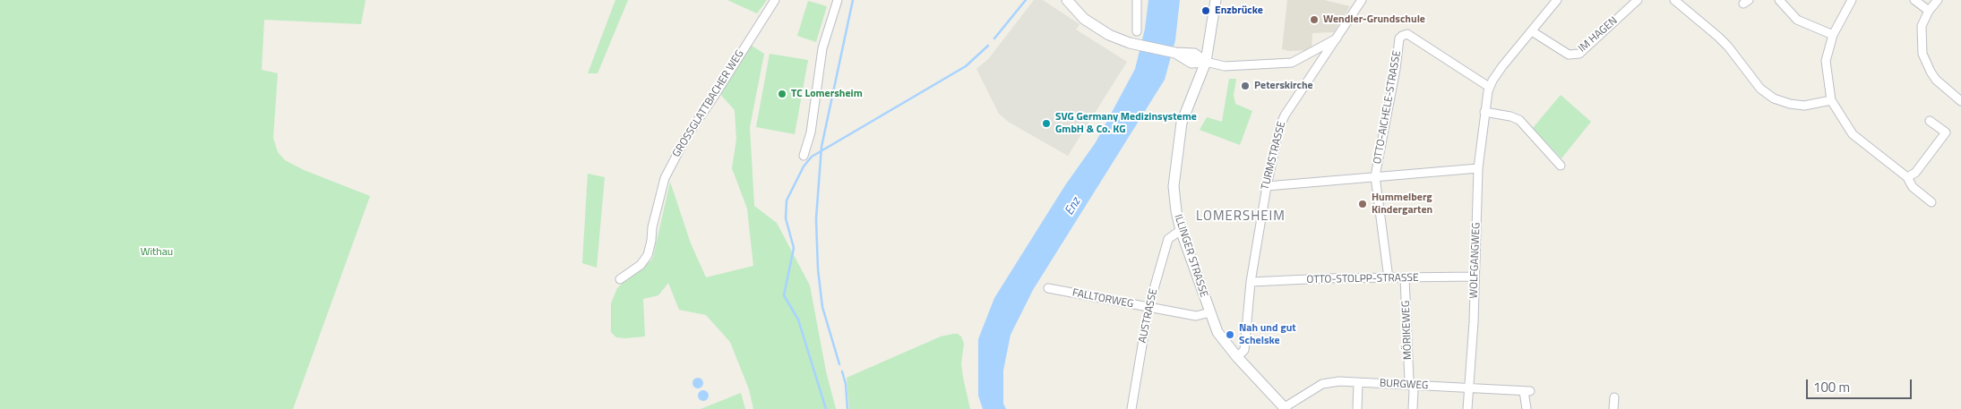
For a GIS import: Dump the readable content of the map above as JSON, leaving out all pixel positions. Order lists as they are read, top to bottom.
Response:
{
  "streets": {
    "street": [
      "IM HAGEN",
      "GROSSGLATTBACHER WEG",
      "OTTO-AICHELE-STRASSE",
      "TURMSTRASSE",
      "ILLINGER STRASSE",
      "WOLFGANGWEG",
      "OTTO-STOLPP-STRASSE",
      "FALLTORWEG",
      "AUSTRASSE",
      "MÖRIKEWEG",
      "BURGWEG"
    ]
  },
  "crossings": [
    ["IM HAGEN", "WOLFGANGWEG"],
    ["OTTO-AICHELE-STRASSE", "WOLFGANGWEG"],
    ["TURMSTRASSE", "ILLINGER STRASSE"],
    ["TURMSTRASSE", "OTTO-STOLPP-STRASSE"],
    ["ILLINGER STRASSE", "FALLTORWEG"],
    ["ILLINGER STRASSE", "AUSTRASSE"],
    ["ILLINGER STRASSE", "BURGWEG"],
    ["WOLFGANGWEG", "OTTO-STOLPP-STRASSE"],
    ["WOLFGANGWEG", "BURGWEG"],
    ["OTTO-STOLPP-STRASSE", "MÖRIKEWEG"],
    ["FALLTORWEG", "AUSTRASSE"],
    ["MÖRIKEWEG", "BURGWEG"]
  ],
  "districts": ["LOMERSHEIM"],
  "water": ["Enz"],
  "parks": ["Withau"],
  "places": [
    "Enzbrücke",
    "Wendler-Grundschule",
    "Peterskirche",
    "TC Lomersheim",
    "SVG Germany Medizinsysteme GmbH & Co. KG",
    "Hummelberg Kindergarten",
    "Nah und gut Schelske"
  ],
  "scale_bar": "100 m"
}
